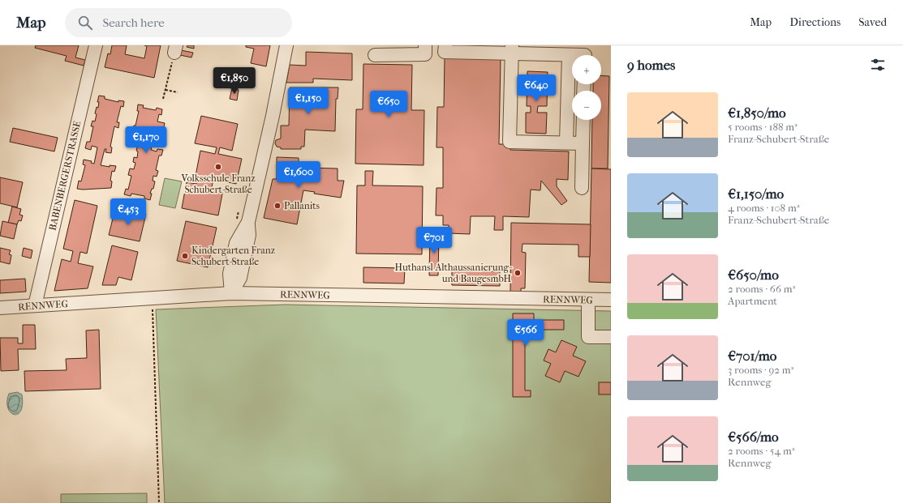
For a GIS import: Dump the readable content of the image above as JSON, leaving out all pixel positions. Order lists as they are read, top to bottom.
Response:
{
  "streets": {
    "street": ["BABENBERGERSTRASSE", "RENNWEG"]
  },
  "crossings": [
    ["BABENBERGERSTRASSE", "RENNWEG"]
  ],
  "places": [
    "Volksschule Franz Schubert-Straße",
    "Pallanits",
    "Kindergarten Franz Schubert-Straße",
    "Huthansl Althaussanierung- und BaugesmbH"
  ],
  "page": {
    "header": "Map",
    "search": "Search here",
    "nav": ["Map", "Directions", "Saved"],
    "heading": "9 homes",
    "map_buttons": ["+", "−"],
    "price": [
      "€1,850",
      "€640",
      "€1,150",
      "€650",
      "€1,170",
      "€1,600",
      "€453",
      "€701",
      "€566"
    ],
    "list": [
      {
        "name": "€1,850/mo",
        "note": "5 rooms · 188 m² · Franz-Schubert-Straße"
      },
      {
        "name": "€1,150/mo",
        "note": "4 rooms · 108 m² · Franz-Schubert-Straße"
      },
      {
        "name": "€650/mo",
        "note": "2 rooms · 66 m² · Apartment"
      },
      {
        "name": "€701/mo",
        "note": "3 rooms · 92 m² · Rennweg"
      },
      {
        "name": "€566/mo",
        "note": "2 rooms · 54 m² · Rennweg"
      }
    ]
  }
}
